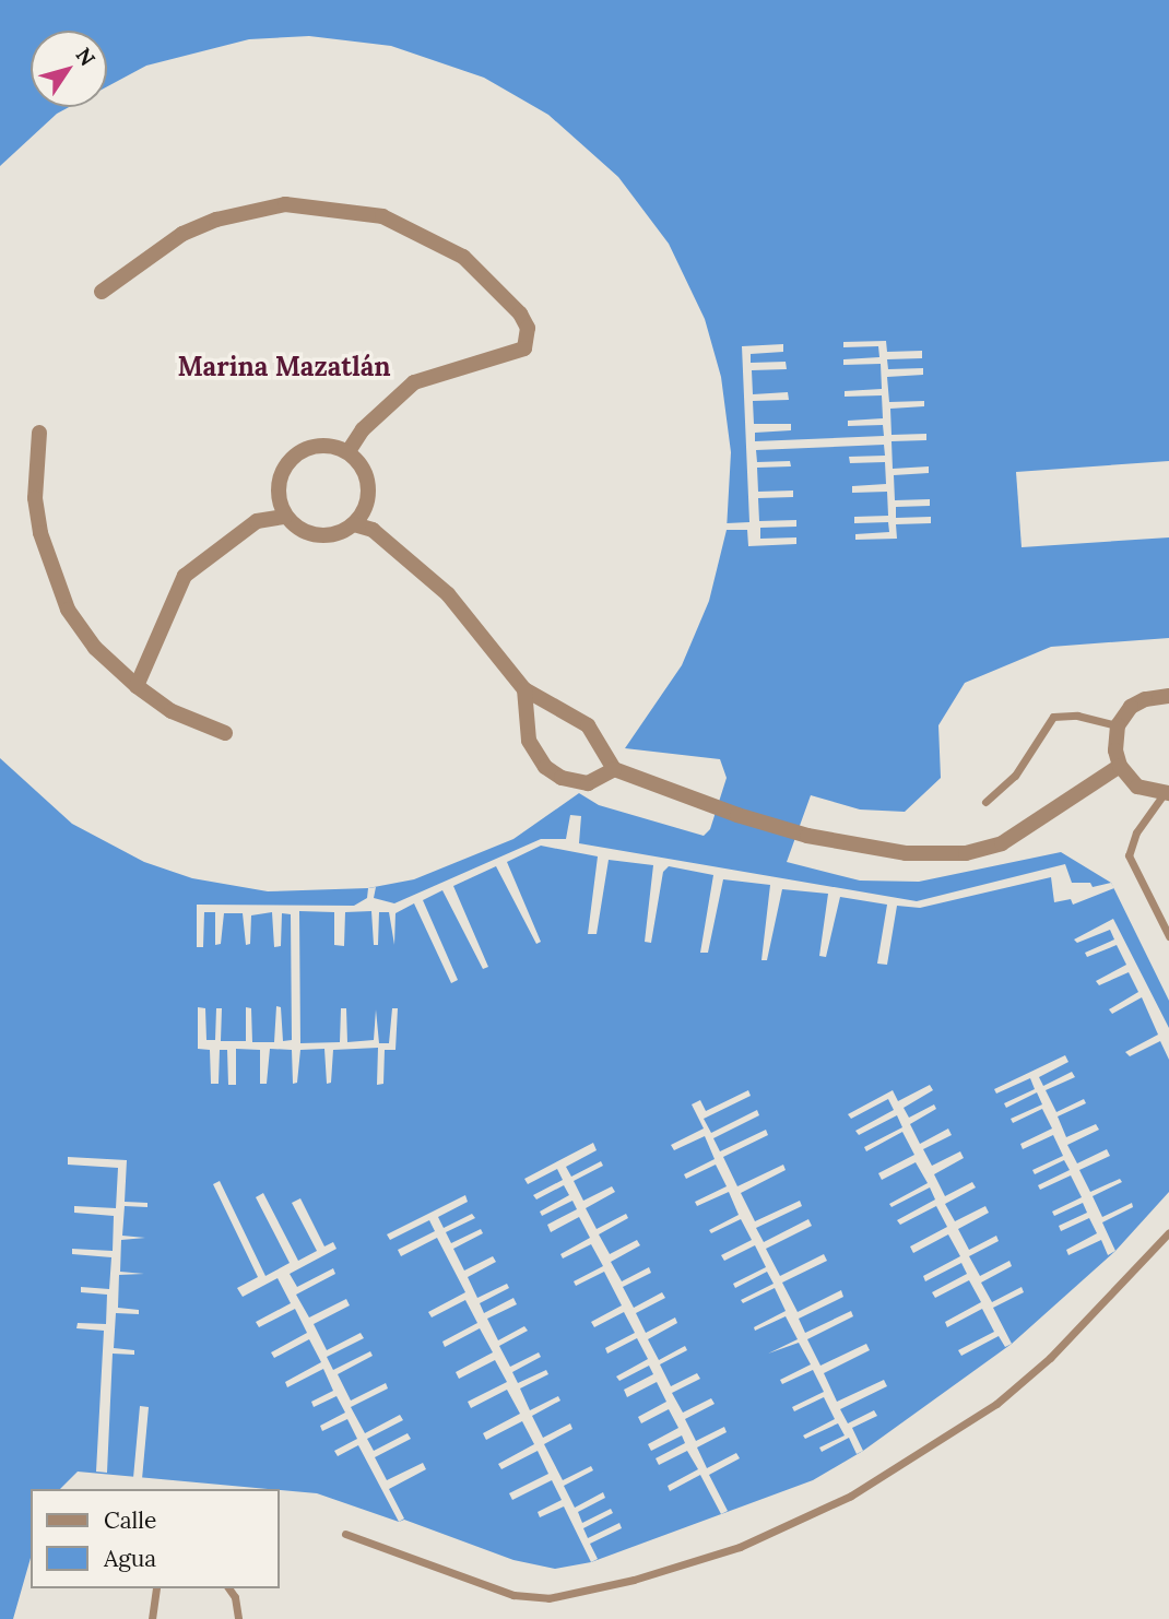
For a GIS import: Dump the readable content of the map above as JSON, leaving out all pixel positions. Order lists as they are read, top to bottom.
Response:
{
  "districts": ["Marina Mazatlán"],
  "legend": ["Calle", "Agua"],
  "north": "top right"
}
